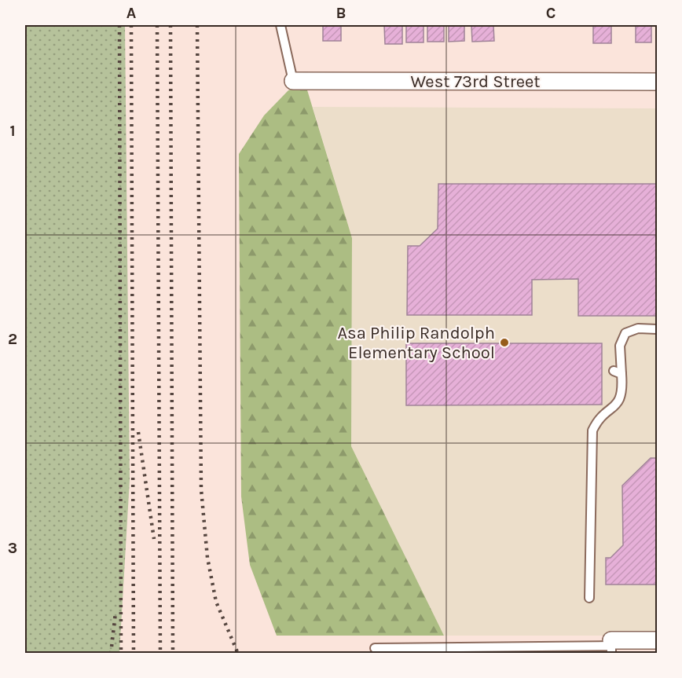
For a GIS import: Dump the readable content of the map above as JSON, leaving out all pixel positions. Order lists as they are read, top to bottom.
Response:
{
  "streets": {
    "street": ["West 73rd Street"]
  },
  "places": ["Asa Philip Randolph Elementary School"],
  "grid": {
    "columns": ["A", "B", "C"],
    "rows": ["1", "2", "3"]
  }
}
